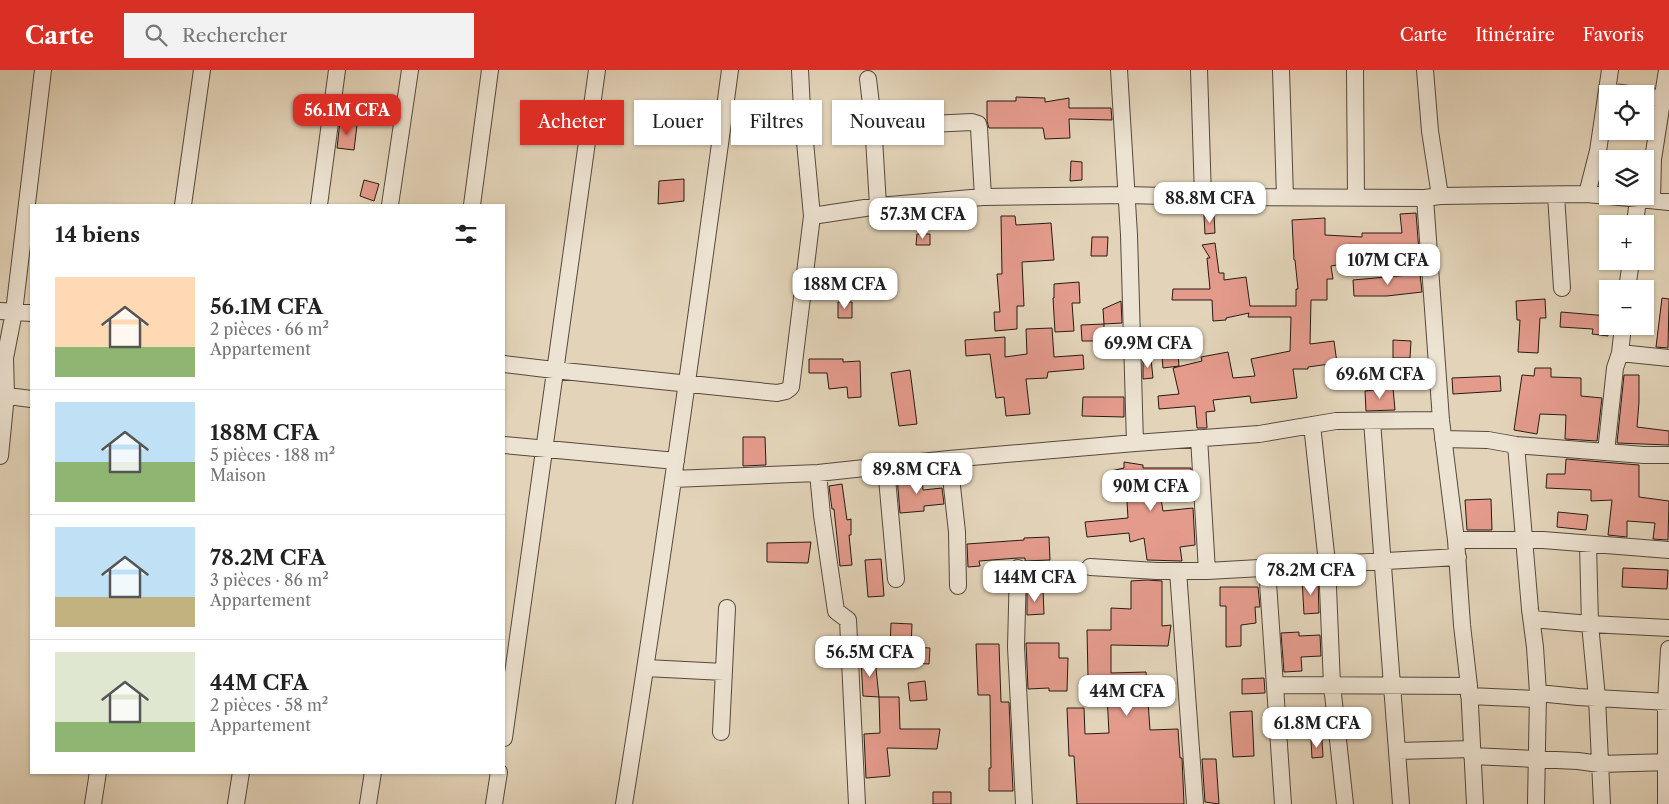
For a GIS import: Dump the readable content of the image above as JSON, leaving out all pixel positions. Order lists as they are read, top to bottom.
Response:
{
  "page": {
    "header": "Carte",
    "search": "Rechercher",
    "nav": ["Carte", "Itinéraire", "Favoris"],
    "map_buttons": ["+", "−"],
    "price": [
      "56.1M CFA",
      "88.8M CFA",
      "57.3M CFA",
      "107M CFA",
      "188M CFA",
      "69.9M CFA",
      "69.6M CFA",
      "89.8M CFA",
      "90M CFA",
      "78.2M CFA",
      "144M CFA",
      "56.5M CFA",
      "44M CFA",
      "61.8M CFA"
    ],
    "chip": [
      "Acheter",
      "Louer",
      "Filtres",
      "Nouveau"
    ],
    "heading": "14 biens",
    "list": [
      {
        "name": "56.1M CFA",
        "note": "2 pièces · 66 m² · Appartement"
      },
      {
        "name": "188M CFA",
        "note": "5 pièces · 188 m² · Maison"
      },
      {
        "name": "78.2M CFA",
        "note": "3 pièces · 86 m² · Appartement"
      },
      {
        "name": "44M CFA",
        "note": "2 pièces · 58 m² · Appartement"
      }
    ]
  }
}
